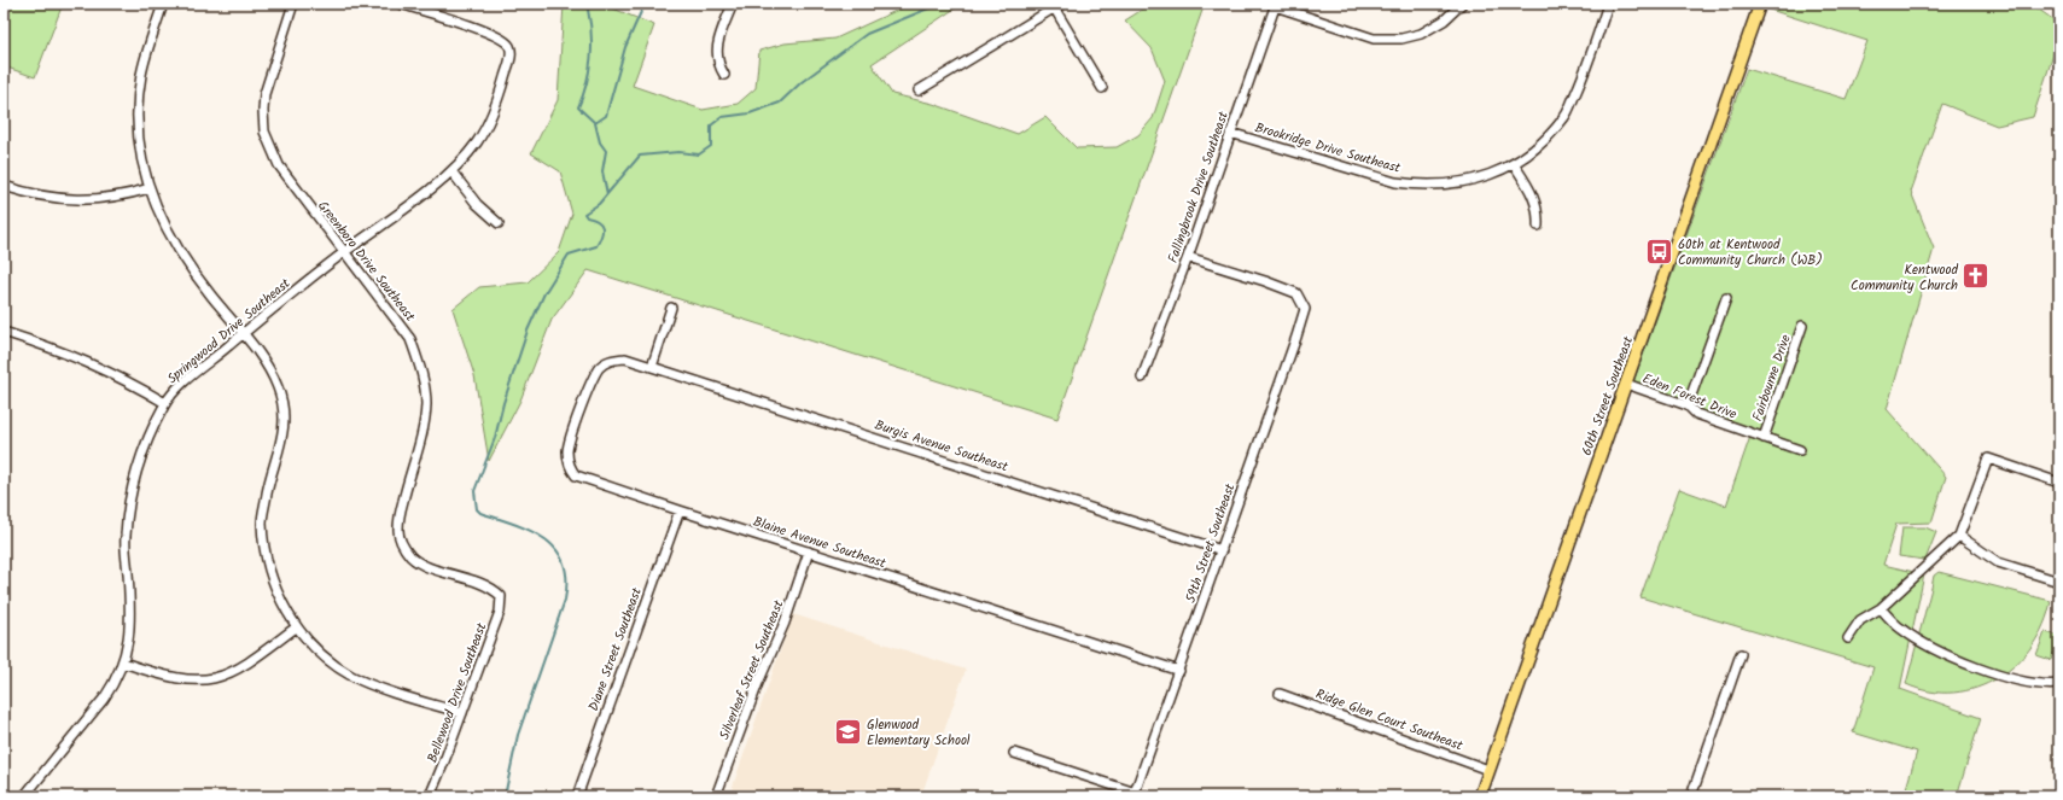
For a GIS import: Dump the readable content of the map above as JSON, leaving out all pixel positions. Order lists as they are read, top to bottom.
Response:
{
  "streets": {
    "main road": ["60th Street Southeast"],
    "street": [
      "Brookridge Drive Southeast",
      "Fallingbrook Drive Southeast",
      "Greenboro Drive Southeast",
      "Springwood Drive Southeast",
      "Fairbourne Drive",
      "Eden Forest Drive",
      "Burgis Avenue Southeast",
      "Blaine Avenue Southeast",
      "59th Street Southeast",
      "Diane Street Southeast",
      "Silverleaf Street Southeast",
      "Bellewood Drive Southeast",
      "Ridge Glen Court Southeast"
    ]
  },
  "crossings": [
    ["Brookridge Drive Southeast", "Fallingbrook Drive Southeast"],
    ["Fallingbrook Drive Southeast", "59th Street Southeast"],
    ["Greenboro Drive Southeast", "Springwood Drive Southeast"],
    ["Greenboro Drive Southeast", "Bellewood Drive Southeast"],
    ["Fairbourne Drive", "Eden Forest Drive"],
    ["60th Street Southeast", "Eden Forest Drive"],
    ["60th Street Southeast", "Ridge Glen Court Southeast"],
    ["Burgis Avenue Southeast", "Blaine Avenue Southeast"],
    ["Burgis Avenue Southeast", "59th Street Southeast"],
    ["Blaine Avenue Southeast", "59th Street Southeast"],
    ["Blaine Avenue Southeast", "Diane Street Southeast"],
    ["Blaine Avenue Southeast", "Silverleaf Street Southeast"]
  ],
  "places": {
    "bus stop": ["60th at Kentwood Community Church (WB)"],
    "church": ["Kentwood Community Church"],
    "school or university": ["Glenwood Elementary School"]
  }
}
